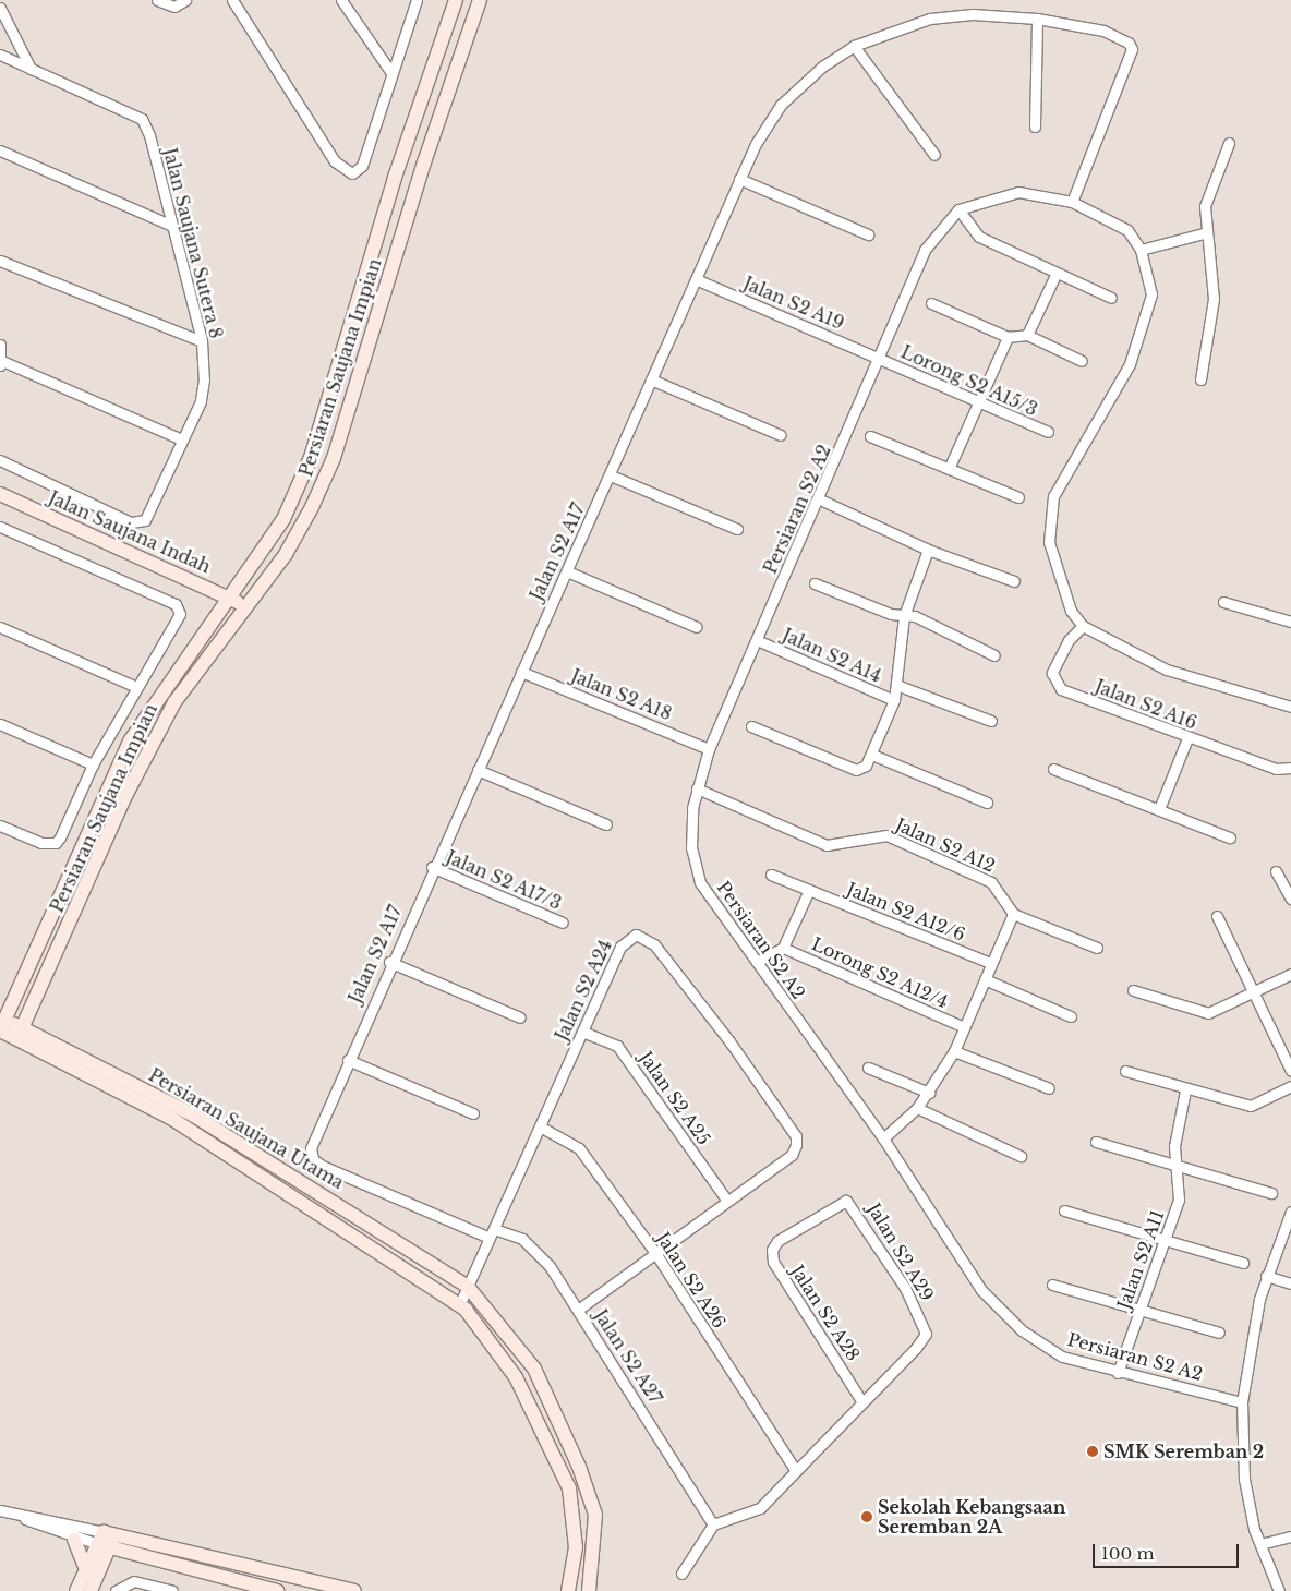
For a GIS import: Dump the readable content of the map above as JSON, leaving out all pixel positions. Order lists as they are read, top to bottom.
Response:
{
  "streets": {
    "street": [
      "Jalan Saujana Sutera 8",
      "Jalan S2 A19",
      "Persiaran Saujana Impian",
      "Lorong S2 A15/3",
      "Persiaran S2 A2",
      "Jalan Saujana Indah",
      "Jalan S2 A17",
      "Jalan S2 A14",
      "Jalan S2 A18",
      "Jalan S2 A16",
      "Jalan S2 A12",
      "Jalan S2 A17/3",
      "Jalan S2 A12/6",
      "Lorong S2 A12/4",
      "Jalan S2 A24",
      "Jalan S2 A25",
      "Persiaran Saujana Utama",
      "Jalan S2 A29",
      "Jalan S2 A11",
      "Jalan S2 A26",
      "Jalan S2 A28",
      "Jalan S2 A27"
    ]
  },
  "crossings": [
    ["Jalan S2 A19", "Lorong S2 A15/3"],
    ["Jalan S2 A19", "Persiaran S2 A2"],
    ["Jalan S2 A19", "Jalan S2 A17"],
    ["Persiaran Saujana Impian", "Jalan Saujana Indah"],
    ["Persiaran Saujana Impian", "Persiaran Saujana Utama"],
    ["Lorong S2 A15/3", "Persiaran S2 A2"],
    ["Persiaran S2 A2", "Jalan S2 A14"],
    ["Persiaran S2 A2", "Jalan S2 A18"],
    ["Persiaran S2 A2", "Jalan S2 A12"],
    ["Persiaran S2 A2", "Jalan S2 A11"],
    ["Jalan S2 A17", "Jalan S2 A18"],
    ["Jalan S2 A17", "Jalan S2 A17/3"],
    ["Jalan S2 A17", "Jalan S2 A24"],
    ["Jalan S2 A17", "Jalan S2 A27"],
    ["Jalan S2 A24", "Jalan S2 A25"],
    ["Jalan S2 A24", "Persiaran Saujana Utama"],
    ["Jalan S2 A24", "Jalan S2 A26"],
    ["Jalan S2 A24", "Jalan S2 A27"],
    ["Jalan S2 A29", "Jalan S2 A28"]
  ],
  "places": ["SMK Seremban 2", "Sekolah Kebangsaan Seremban 2A"],
  "scale_bar": "100 m"
}
